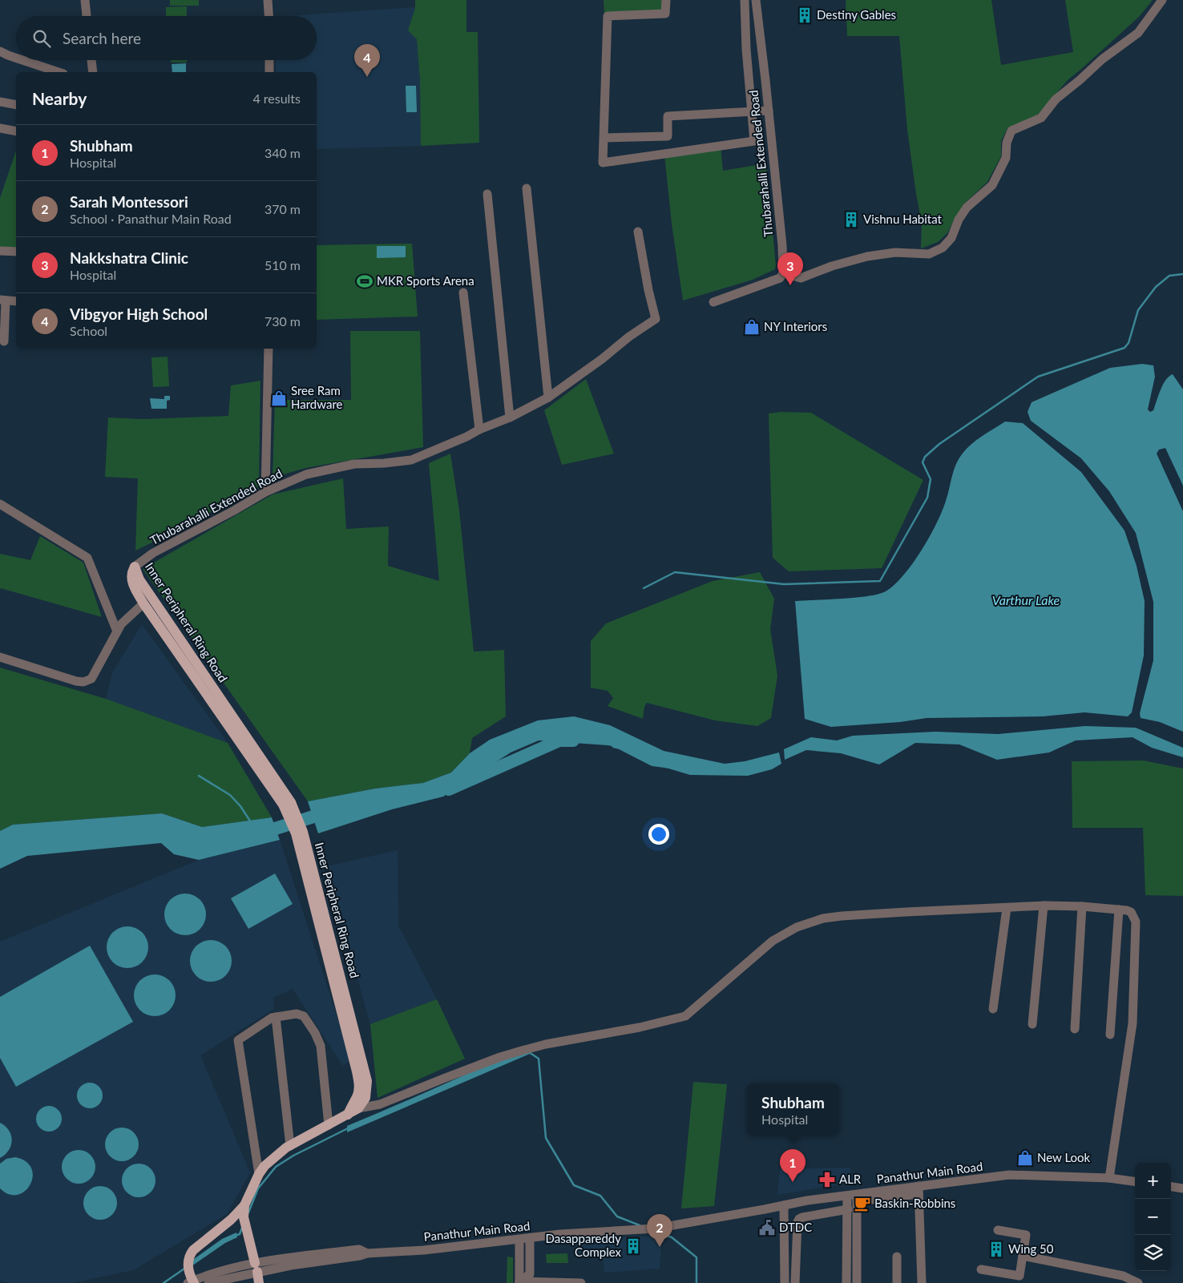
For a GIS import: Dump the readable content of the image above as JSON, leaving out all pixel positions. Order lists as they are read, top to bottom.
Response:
{
  "streets": {
    "main road": ["Inner Peripheral Ring Road"],
    "street": ["Thubarahalli Extended Road", "Panathur Main Road"]
  },
  "crossings": [
    ["Thubarahalli Extended Road", "Inner Peripheral Ring Road"]
  ],
  "water": ["Varthur Lake"],
  "places": {
    "building": [
      "Destiny Gables",
      "Vishnu Habitat",
      "Dasappareddy Complex",
      "Wing 50"
    ],
    "sports": ["MKR Sports Arena"],
    "shop": ["NY Interiors", "Sree Ram Hardware", "New Look"],
    "pharmacy": ["ALR"],
    "cafe": ["Baskin-Robbins"],
    "public building": ["DTDC"]
  },
  "page": {
    "search": "Search here",
    "pins": [
      "4",
      "3",
      "1",
      "2"
    ],
    "heading": ["Nearby", "4 results"],
    "list": [
      {
        "mark": "1",
        "name": "Shubham",
        "note": "Hospital",
        "value": "340 m"
      },
      {
        "mark": "2",
        "name": "Sarah Montessori",
        "note": "School · Panathur Main Road",
        "value": "370 m"
      },
      {
        "mark": "3",
        "name": "Nakkshatra Clinic",
        "note": "Hospital",
        "value": "510 m"
      },
      {
        "mark": "4",
        "name": "Vibgyor High School",
        "note": "School",
        "value": "730 m"
      }
    ],
    "popup": ["Shubham", "Hospital"],
    "map_buttons": ["+", "−"]
  }
}
